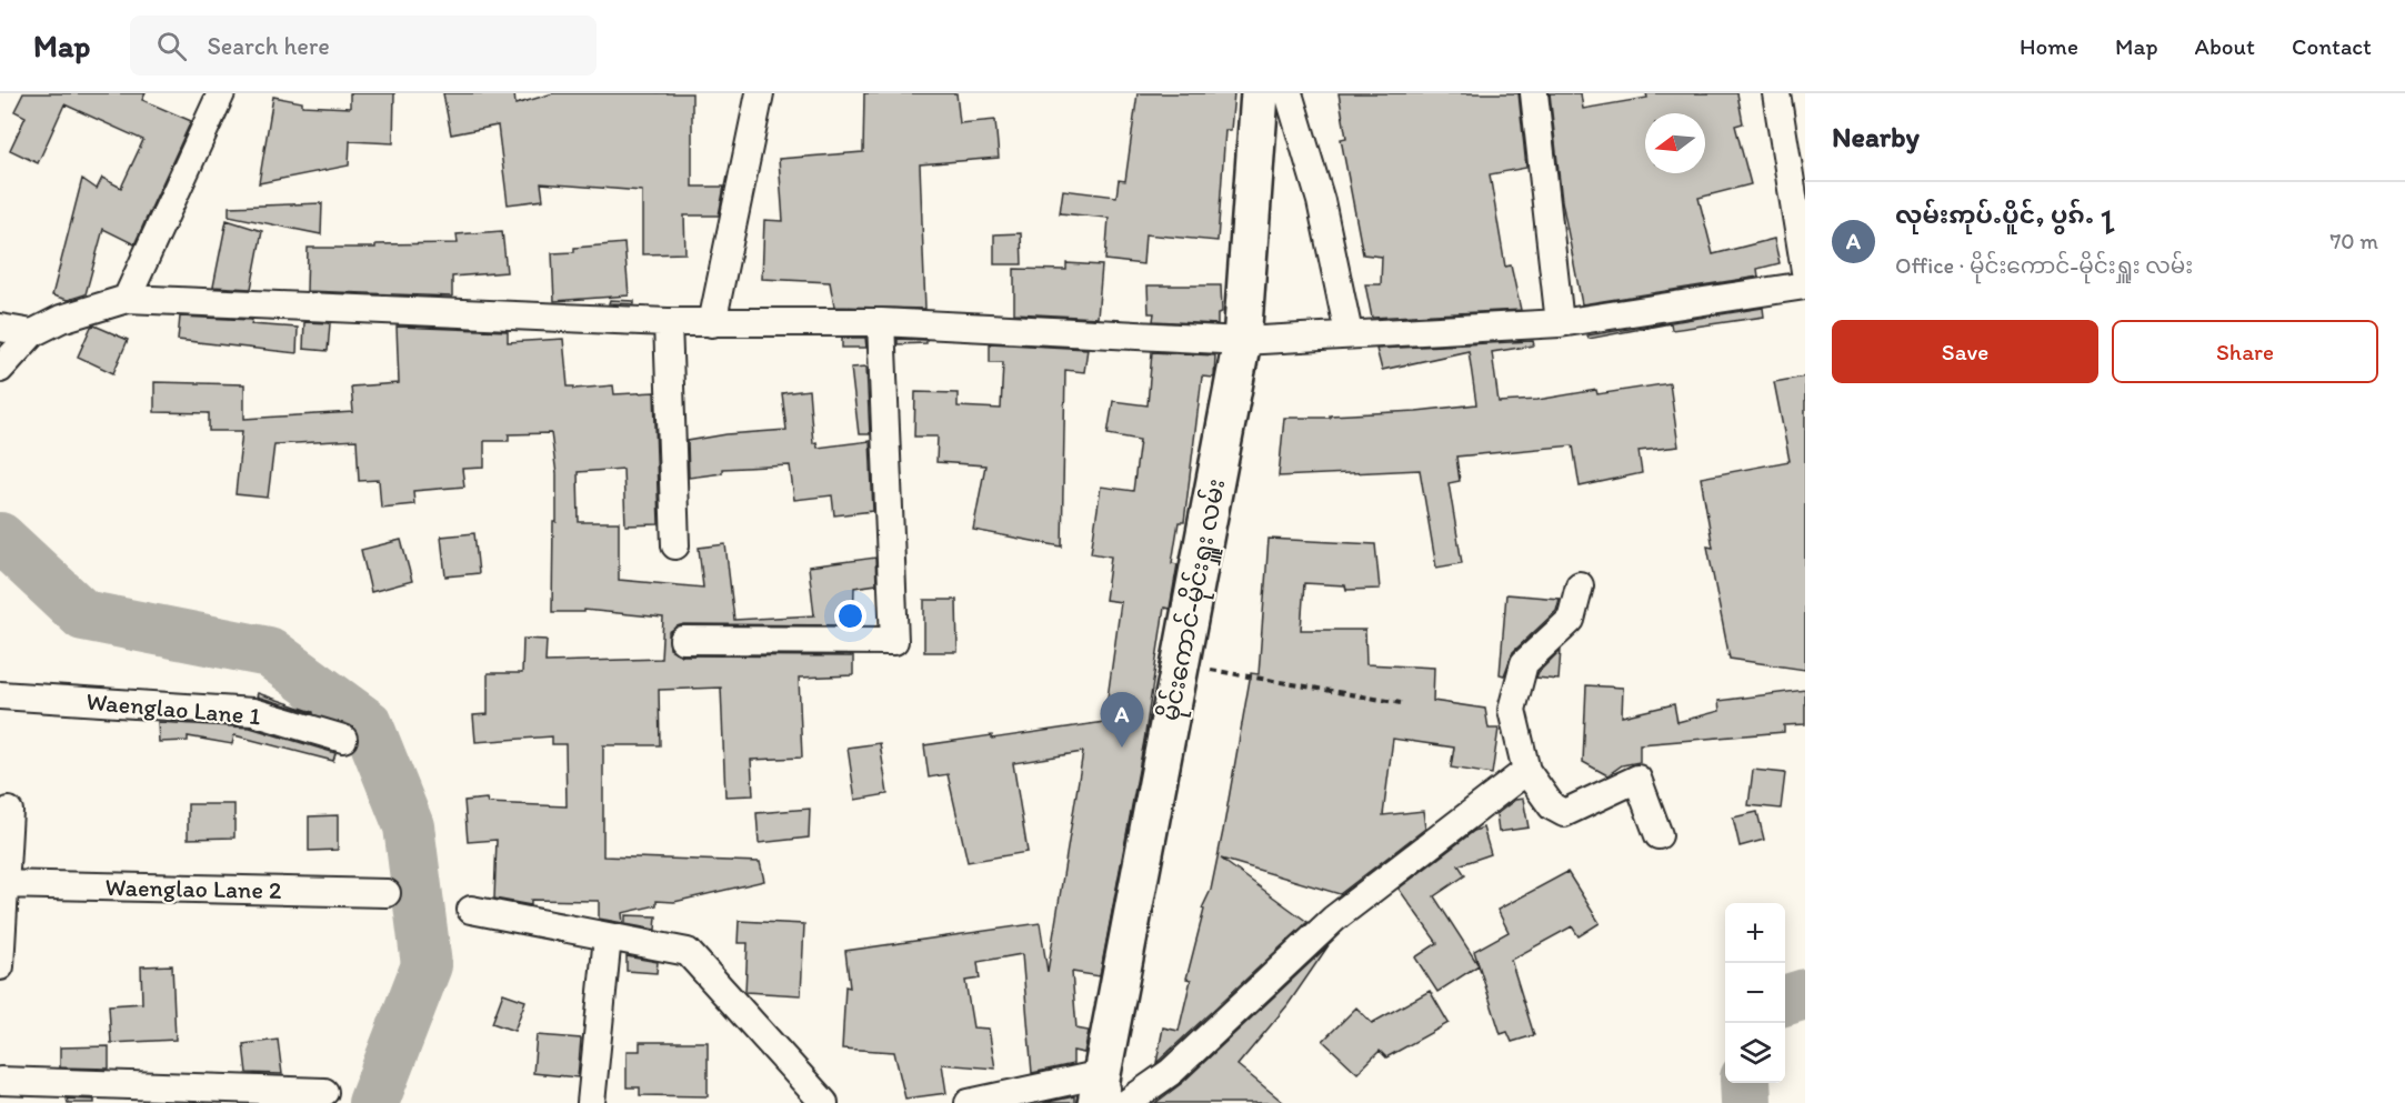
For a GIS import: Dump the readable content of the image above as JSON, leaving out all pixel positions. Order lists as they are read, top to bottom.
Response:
{
  "streets": {
    "main road": ["မိုင်းကောင်-မိုင်းရှူး လမ်း"],
    "street": ["Waenglao Lane 1", "Waenglao Lane 2"]
  },
  "north": "left",
  "page": {
    "header": "Map",
    "search": "Search here",
    "nav": [
      "Home",
      "Map",
      "About",
      "Contact"
    ],
    "heading": "Nearby",
    "list": [
      {
        "mark": "A",
        "name": "လုမ်းဢုပ်ႉပိူင်ႇ ပွၵ်ႉ ႑",
        "note": "Office · မိုင်းကောင်-မိုင်းရှူး လမ်း",
        "value": "70 m"
      }
    ],
    "buttons": ["Save", "Share"],
    "pins": "A",
    "map_buttons": ["+", "−"]
  }
}
